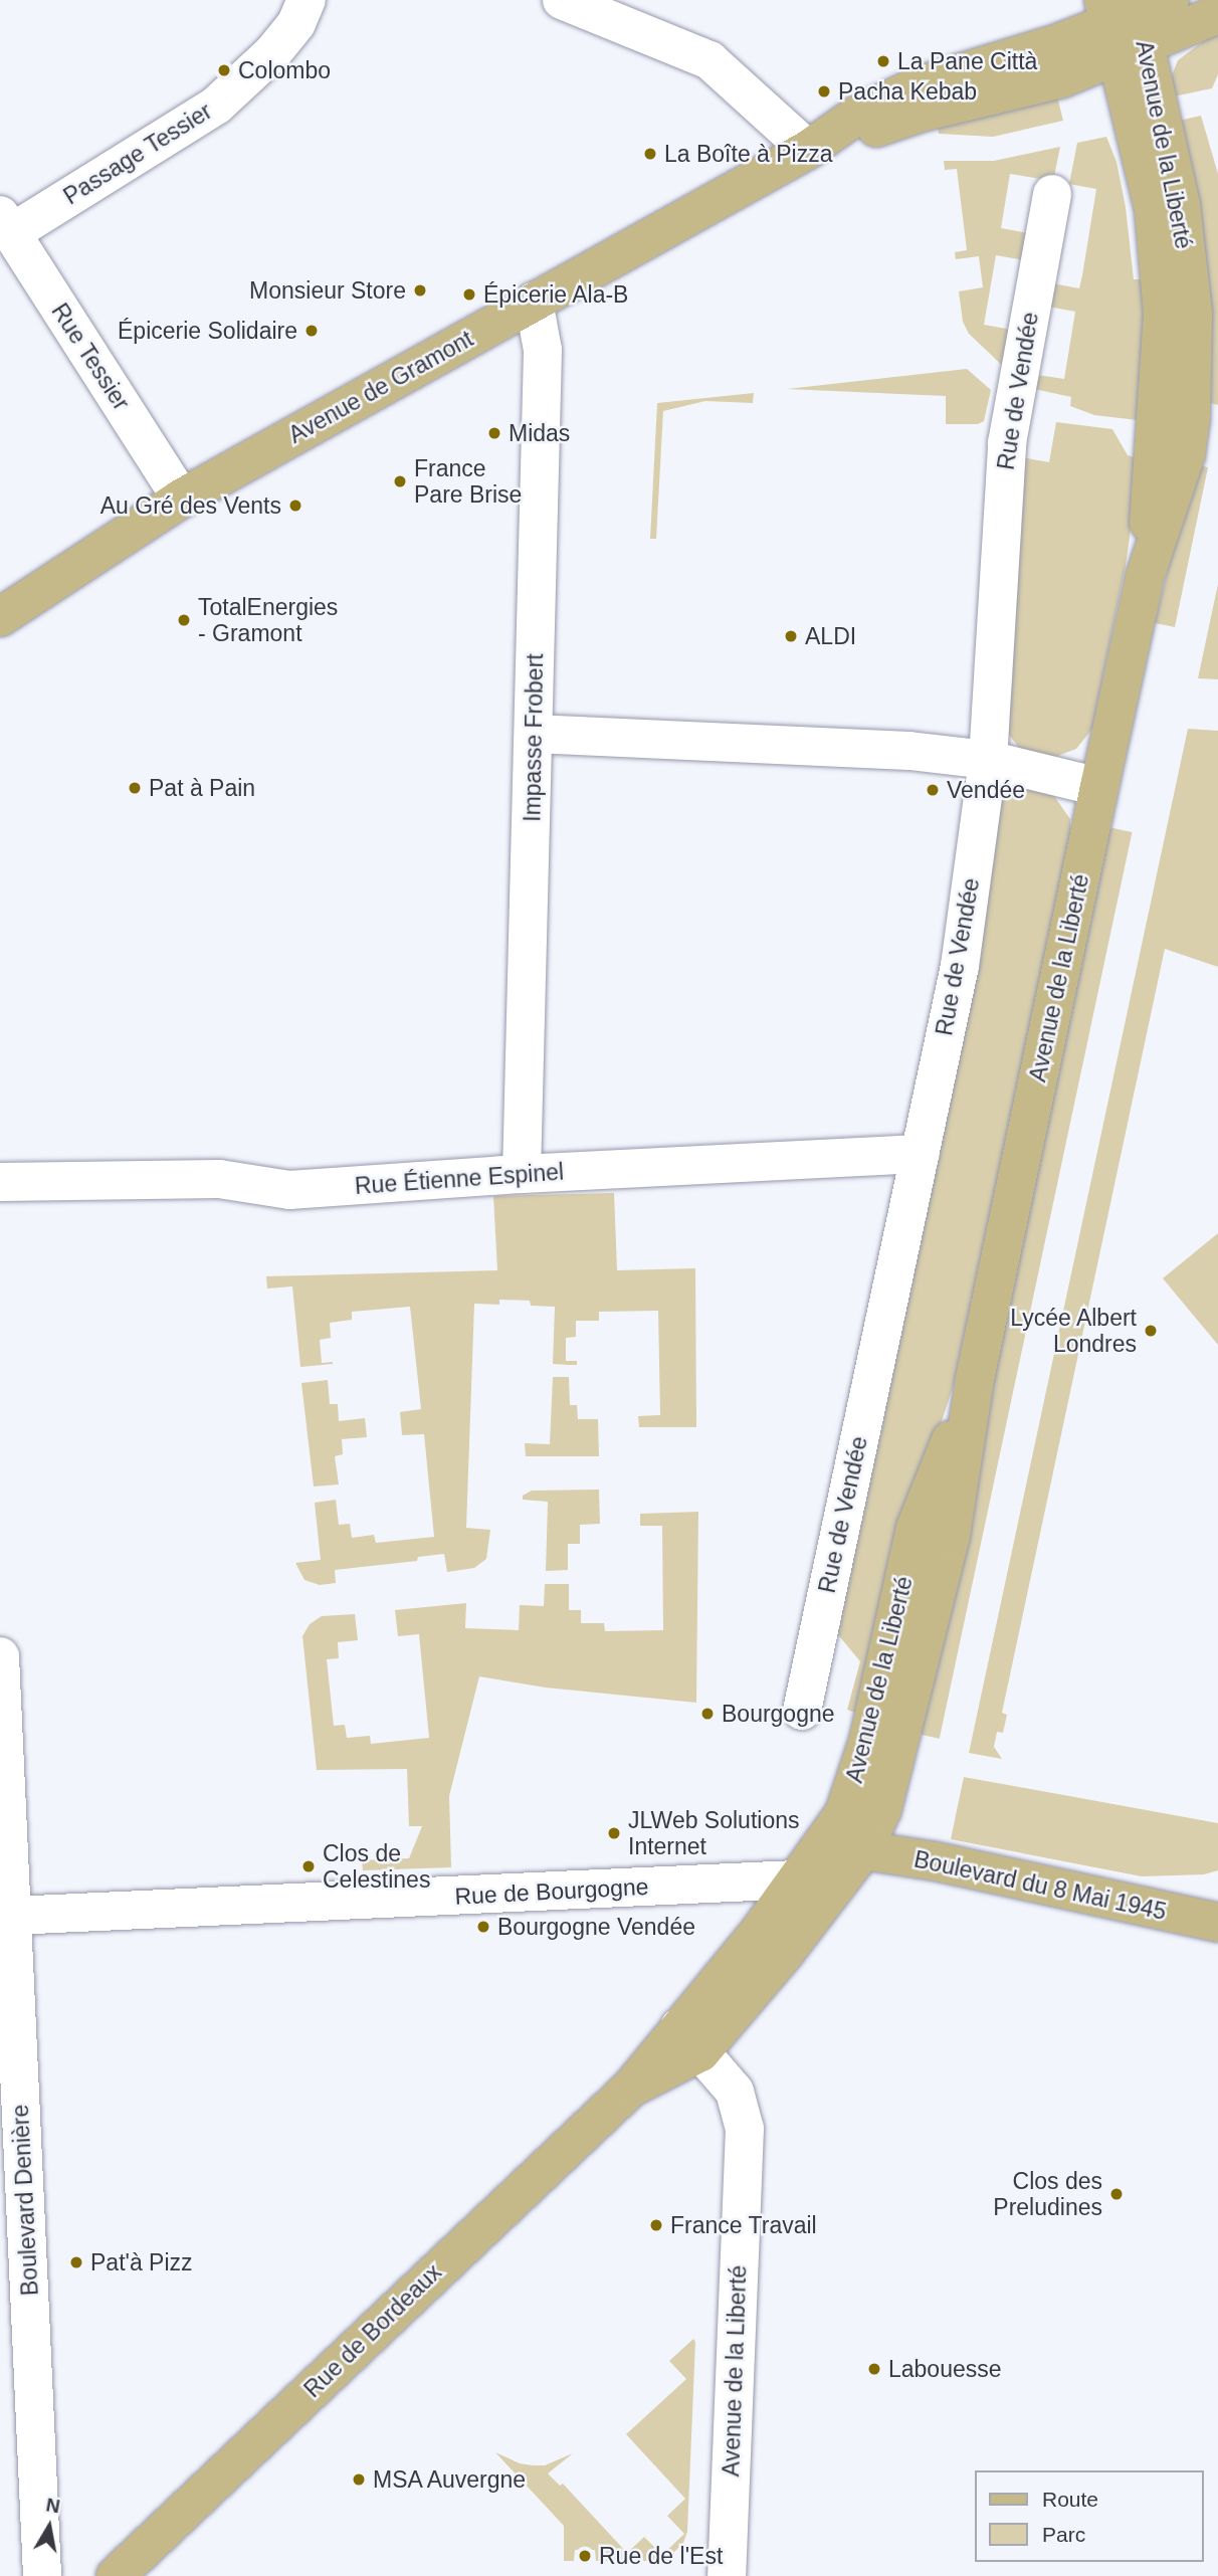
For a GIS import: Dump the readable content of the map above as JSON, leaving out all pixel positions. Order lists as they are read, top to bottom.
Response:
{
  "streets": {
    "main road": [
      "Avenue de la Liberté",
      "Avenue de Gramont",
      "Boulevard du 8 Mai 1945",
      "Rue de Bordeaux"
    ],
    "street": [
      "Passage Tessier",
      "Rue Tessier",
      "Rue de Vendée",
      "Impasse Frobert",
      "Rue Étienne Espinel",
      "Rue de Bourgogne",
      "Boulevard Denière"
    ]
  },
  "crossings": [
    ["Avenue de la Liberté", "Avenue de Gramont"],
    ["Avenue de la Liberté", "Boulevard du 8 Mai 1945"],
    ["Avenue de la Liberté", "Rue de Bourgogne"],
    ["Avenue de la Liberté", "Rue de Bordeaux"],
    ["Passage Tessier", "Rue Tessier"],
    ["Rue Tessier", "Avenue de Gramont"],
    ["Avenue de Gramont", "Impasse Frobert"],
    ["Rue de Vendée", "Rue Étienne Espinel"],
    ["Impasse Frobert", "Rue Étienne Espinel"],
    ["Rue de Bourgogne", "Boulevard Denière"]
  ],
  "places": [
    "La Pane Città",
    "Colombo",
    "Pacha Kebab",
    "La Boîte à Pizza",
    "Monsieur Store",
    "Épicerie Ala-B",
    "Épicerie Solidaire",
    "Midas",
    "France Pare Brise",
    "Au Gré des Vents",
    "TotalEnergies - Gramont",
    "ALDI",
    "Pat à Pain",
    "Vendée",
    "Lycée Albert Londres",
    "Bourgogne",
    "JLWeb Solutions Internet",
    "Clos de Celestines",
    "Bourgogne Vendée",
    "Clos des Preludines",
    "France Travail",
    "Pat'à Pizz",
    "Labouesse",
    "MSA Auvergne",
    "Rue de l'Est"
  ],
  "legend": ["Route", "Parc"],
  "north": "top"
}
